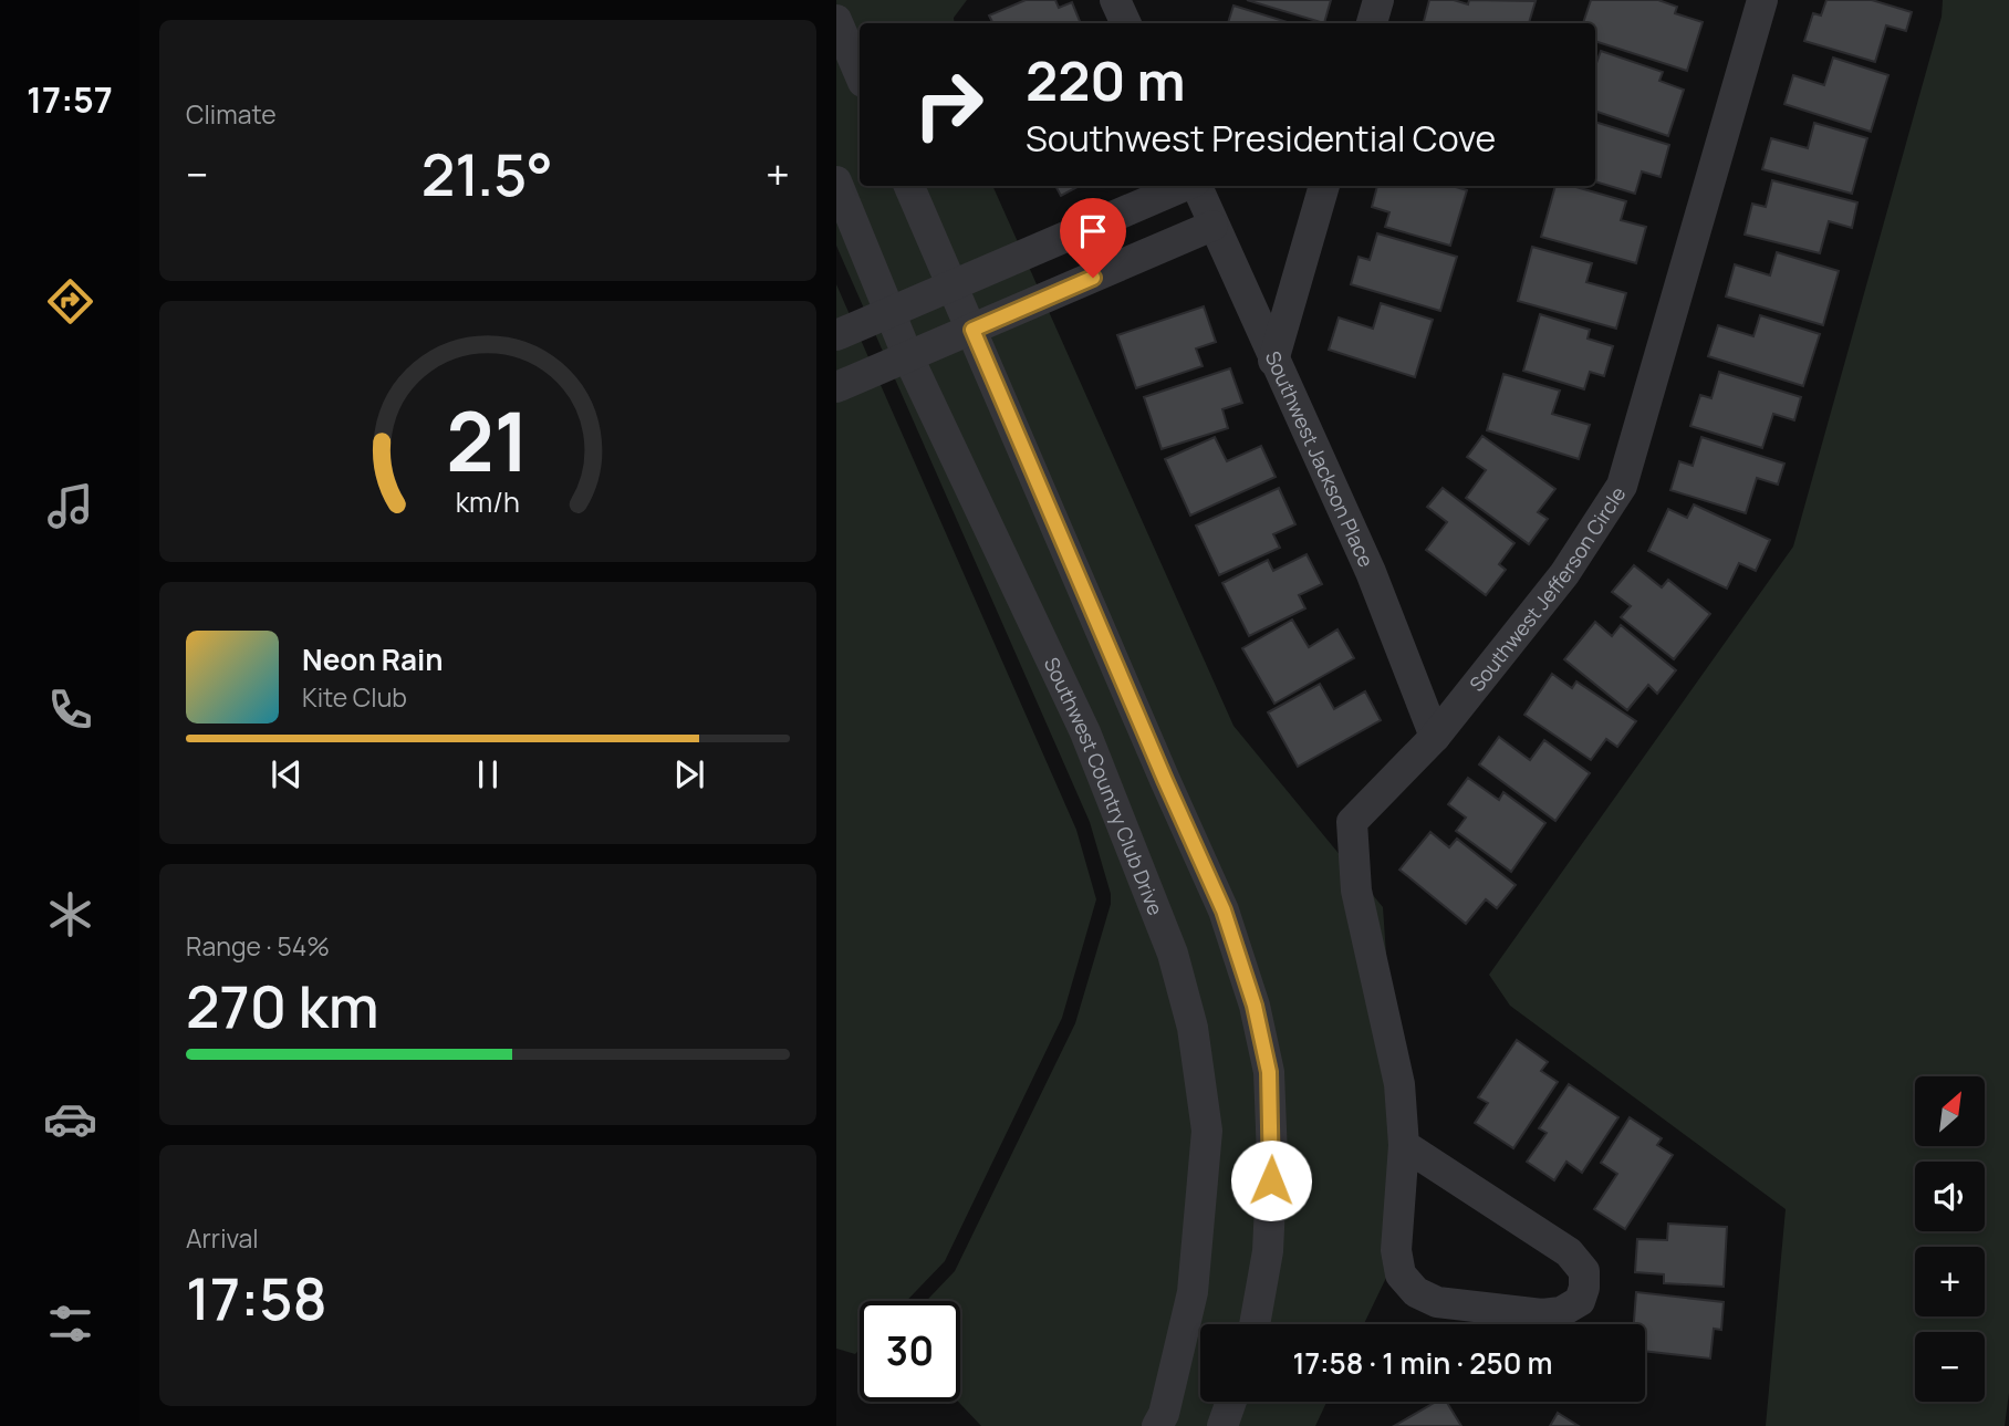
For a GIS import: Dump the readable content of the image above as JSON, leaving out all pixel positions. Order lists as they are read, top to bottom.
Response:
{
  "streets": {
    "street": ["Southwest Jackson Place", "Southwest Jefferson Circle", "Southwest Country Club Drive"]
  },
  "crossings": [
    ["Southwest Jackson Place", "Southwest Jefferson Circle"]
  ],
  "north": "top right",
  "page": {
    "tabs": "17:57",
    "tile": [
      "Climate",
      ["Range · 54%", "270 km"],
      ["Arrival", "17:58"]
    ],
    "turn": ["220 m", "Southwest Presidential Cove"],
    "heat": ["−", "21.5°", "+"],
    "song": ["Neon Rain", "Kite Club"],
    "map_buttons": ["+", "−"],
    "limit": "30",
    "trip": "17:58 · 1 min · 250 m",
    "gauge": ["21", "km/h"]
  }
}
